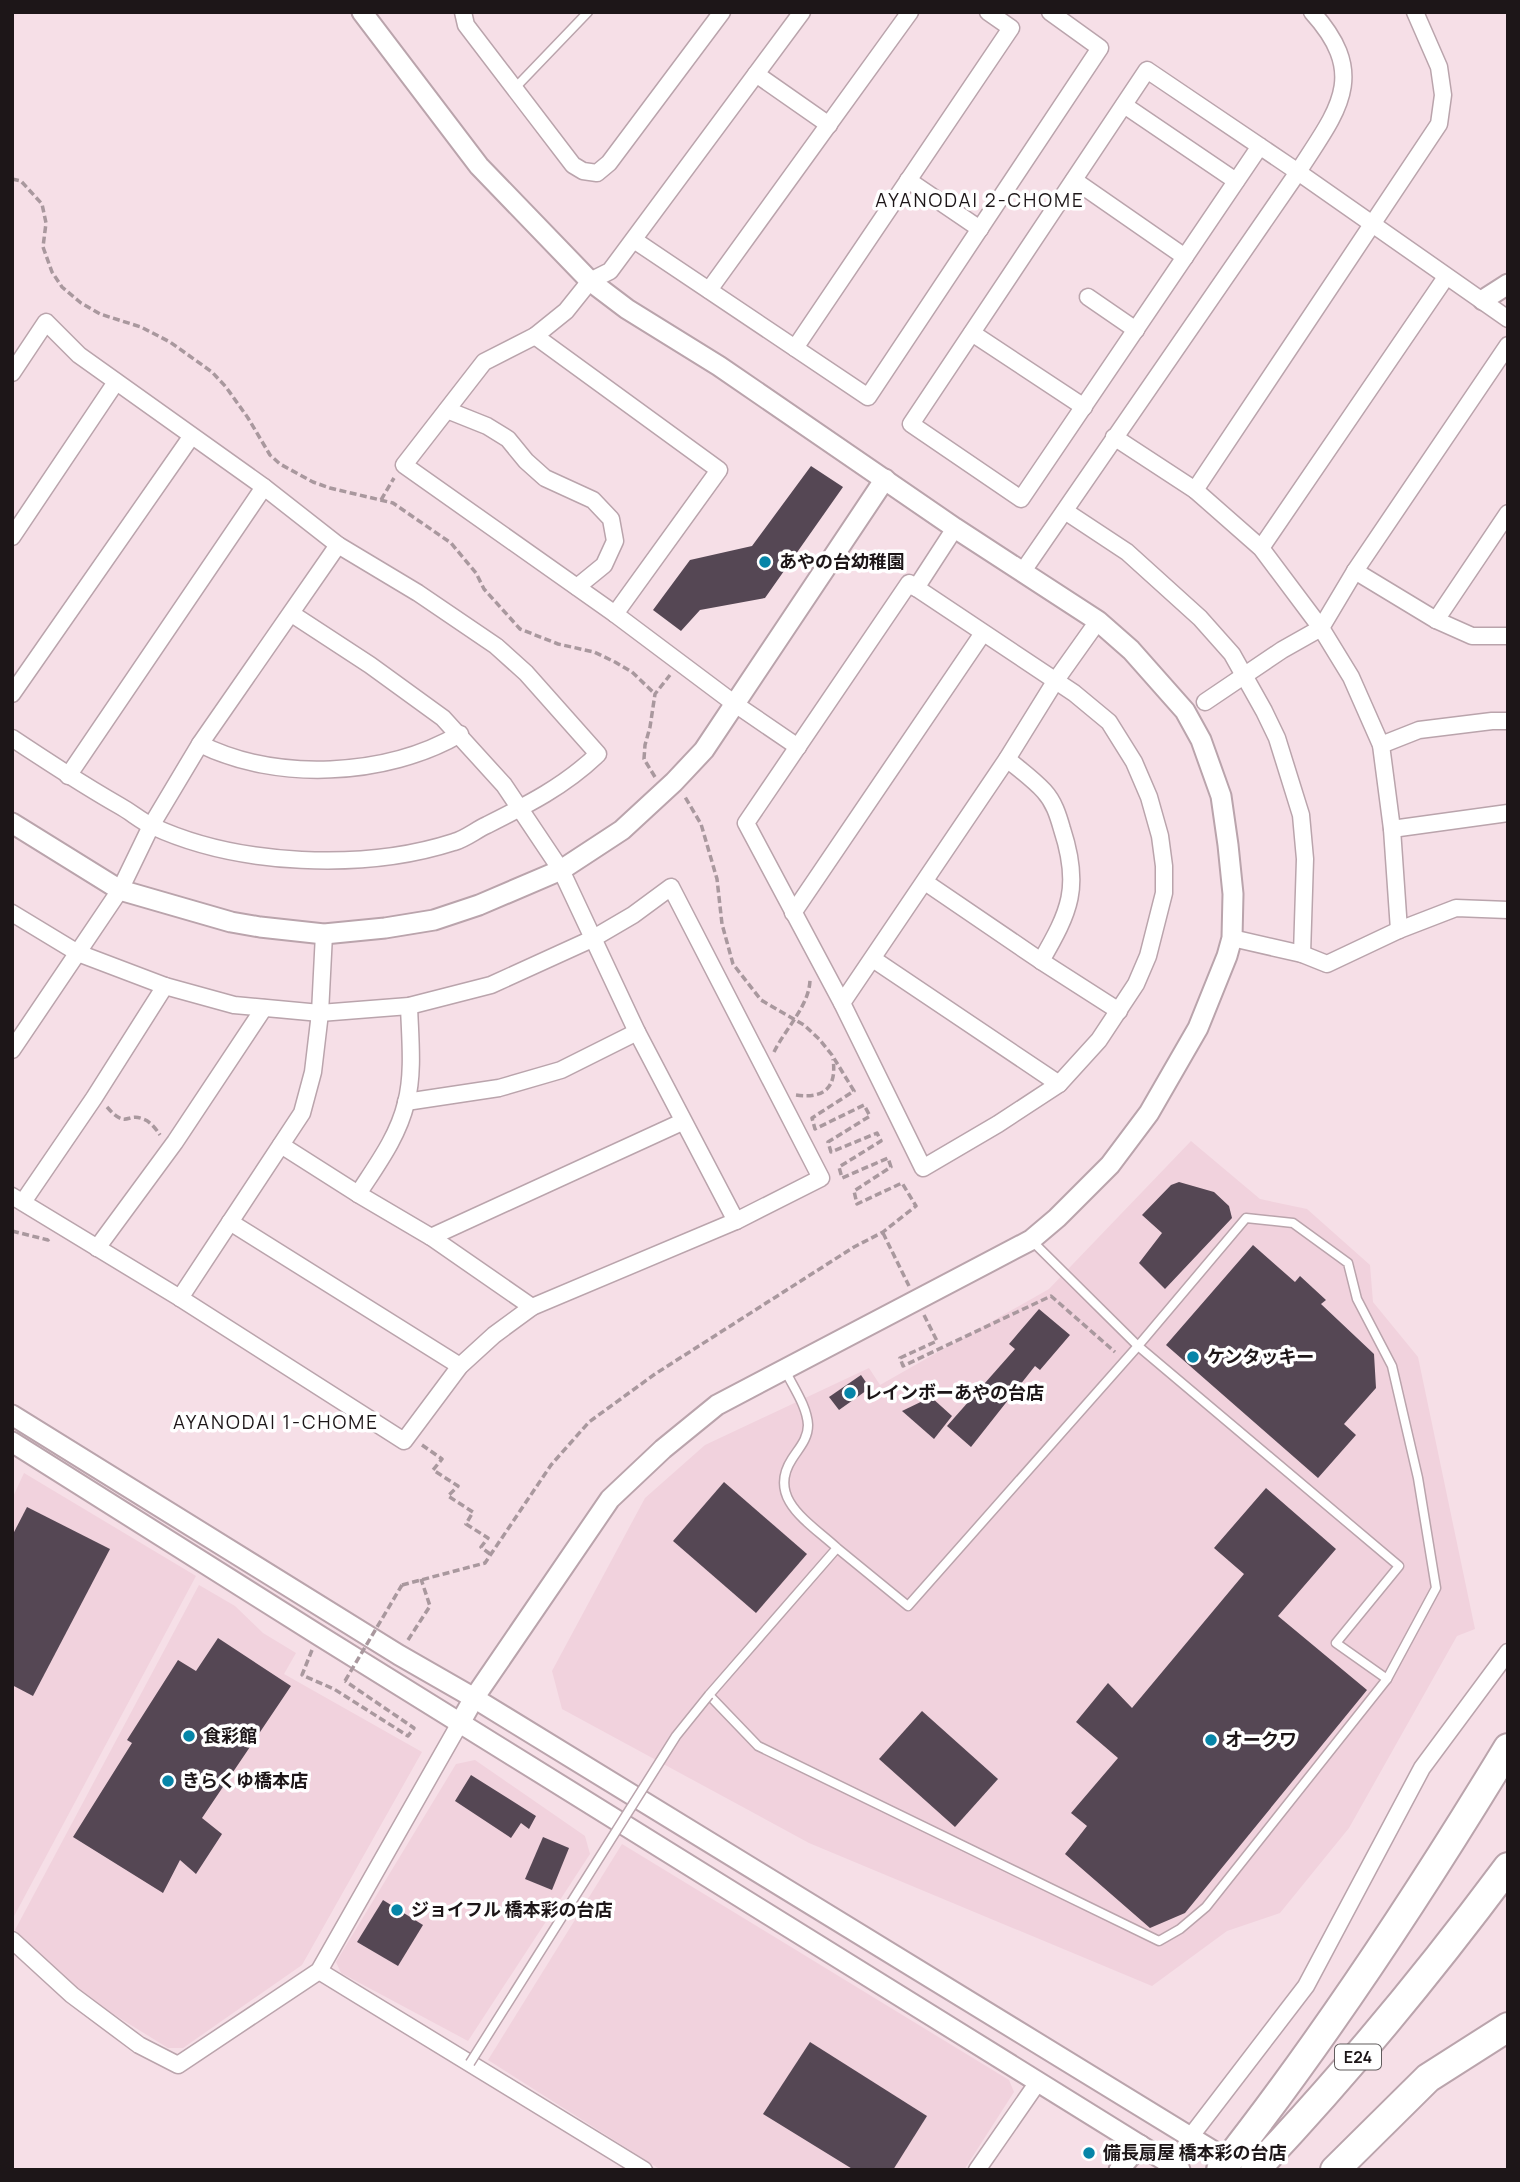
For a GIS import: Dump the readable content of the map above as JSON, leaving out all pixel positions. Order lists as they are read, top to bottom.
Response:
{
  "streets": {
    "highway": ["E24"]
  },
  "districts": ["AYANODAI 2-CHOME", "AYANODAI 1-CHOME"],
  "places": [
    "あやの台幼稚園",
    "ケンタッキー",
    "レインボーあやの台店",
    "食彩館",
    "オークワ",
    "きらくゆ橋本店",
    "ジョイフル 橋本彩の台店",
    "備長扇屋 橋本彩の台店"
  ]
}
